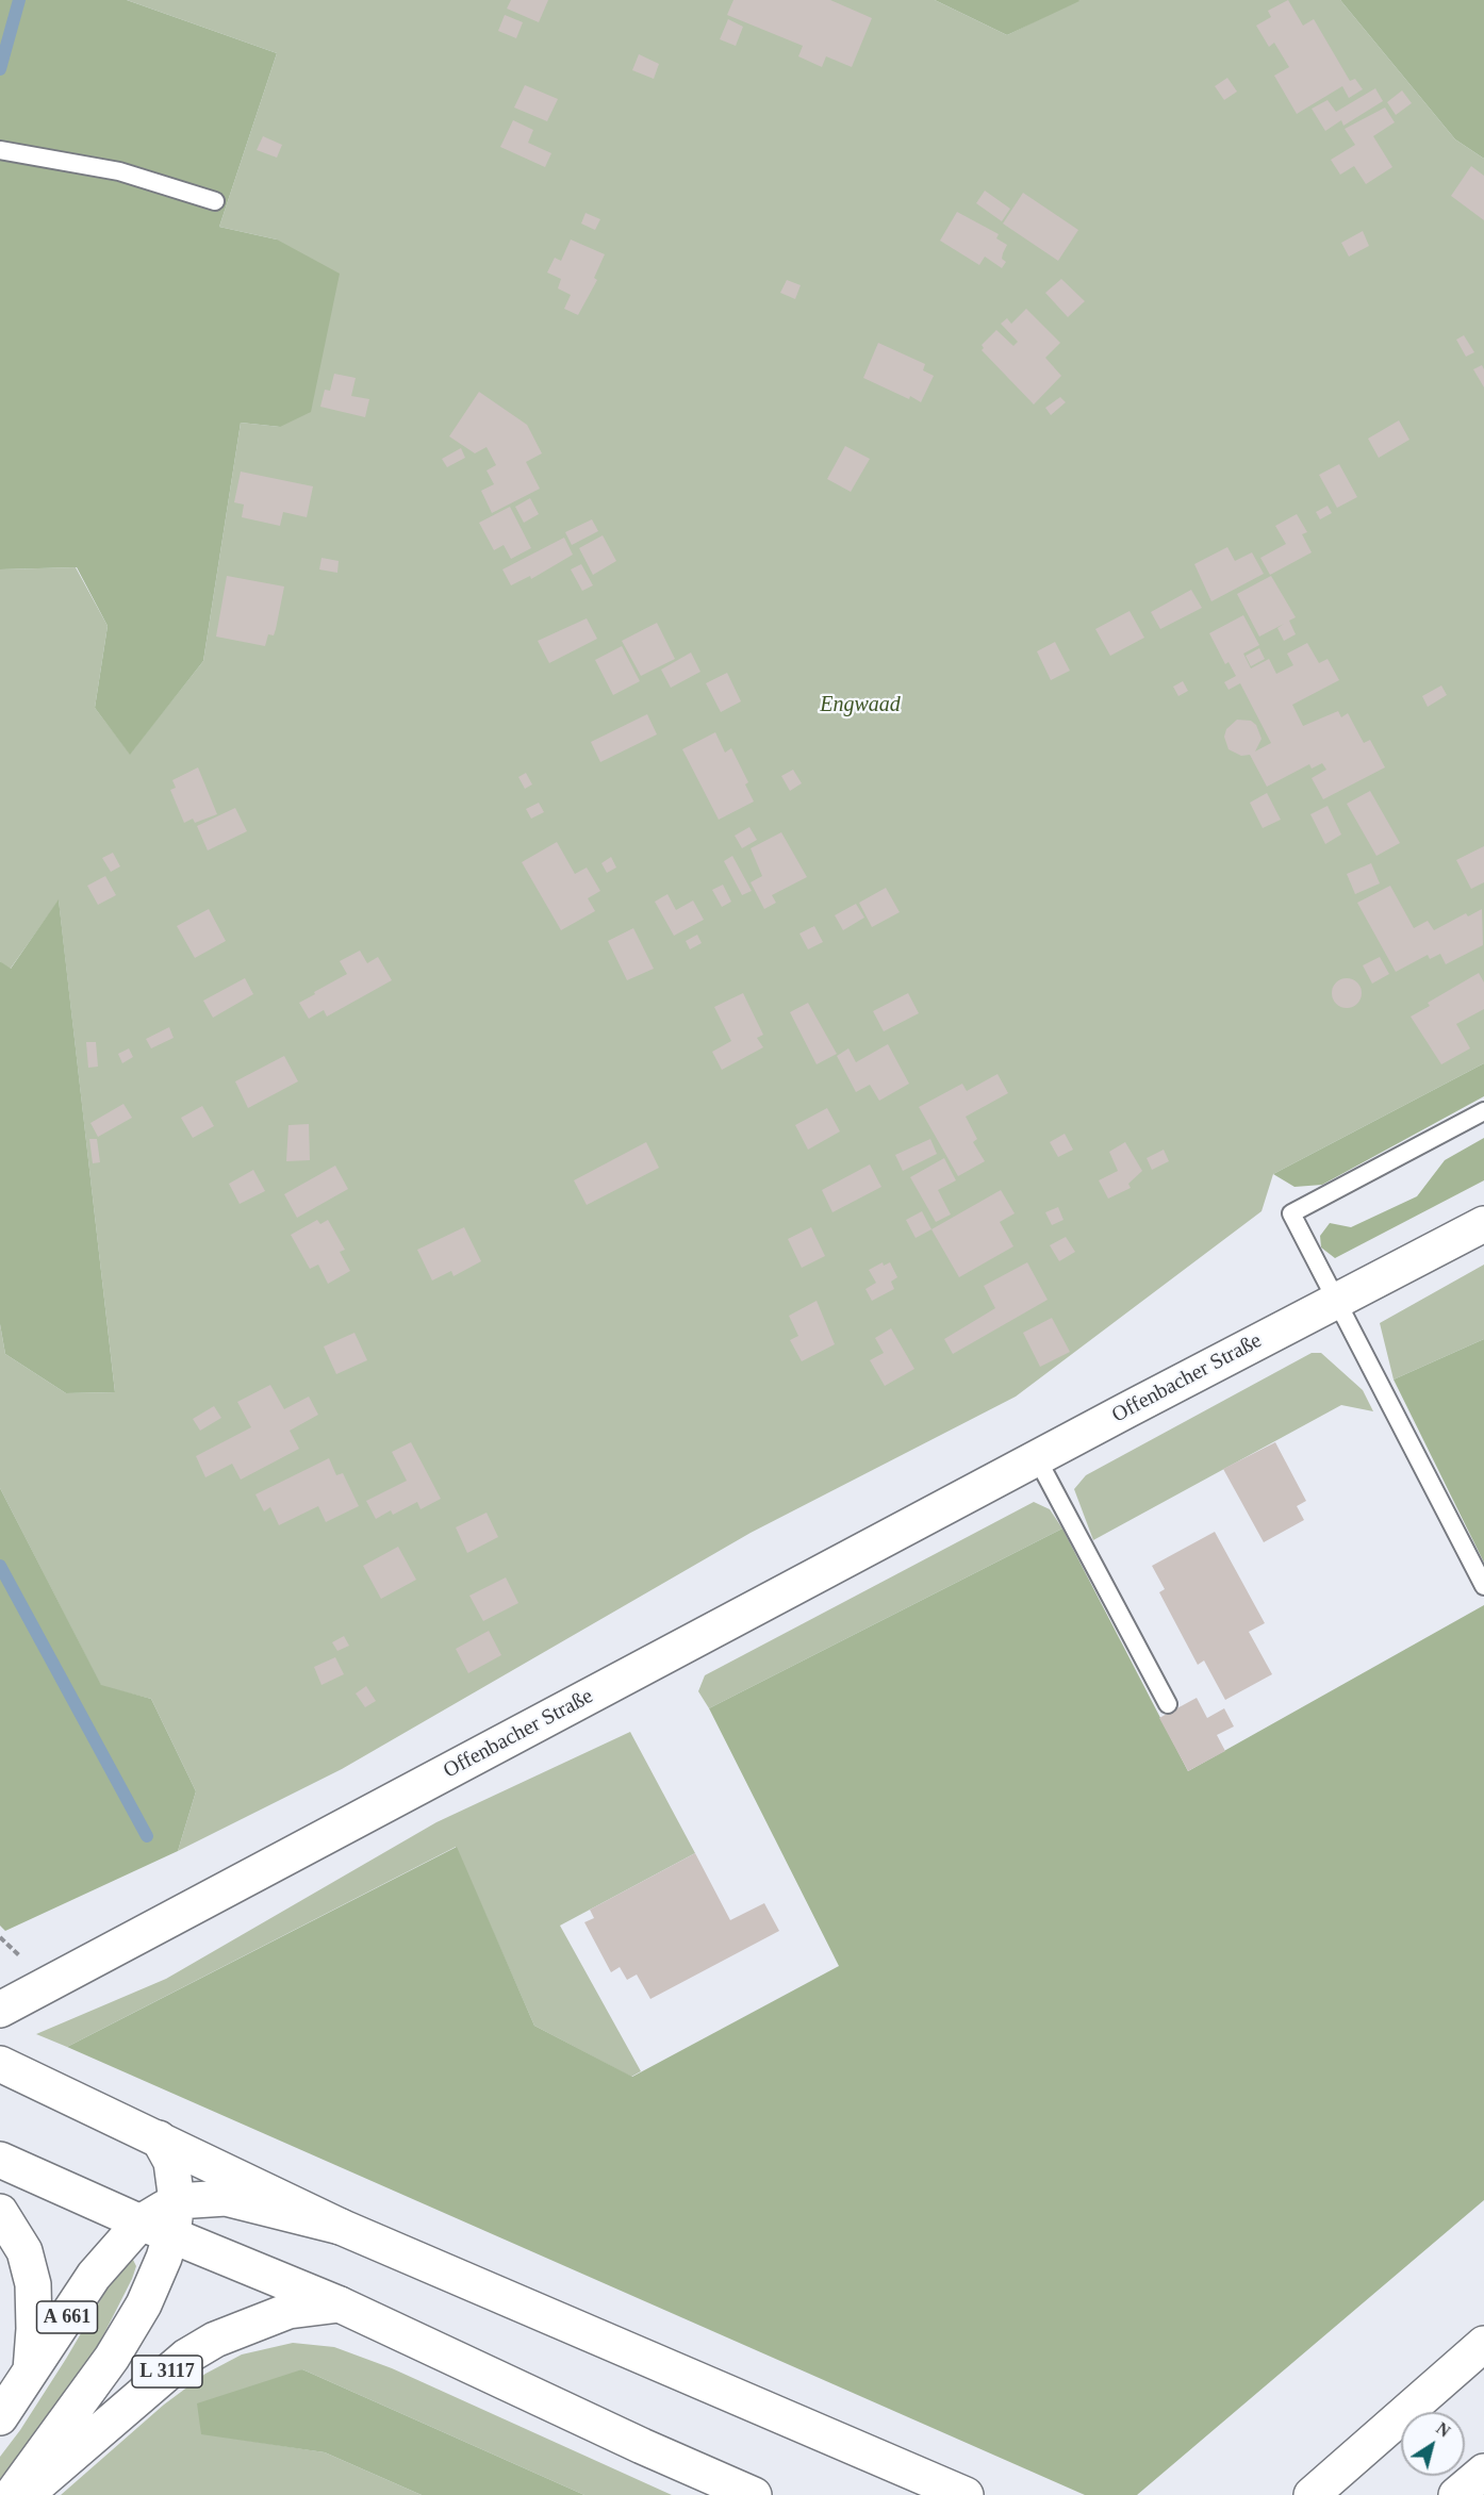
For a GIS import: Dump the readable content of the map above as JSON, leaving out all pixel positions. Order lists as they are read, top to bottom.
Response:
{
  "streets": {
    "main road": ["Offenbacher Straße", "A 661", "L 3117"]
  },
  "crossings": [
    ["A 661", "L 3117"]
  ],
  "parks": ["Engwaad"],
  "north": "top right"
}
